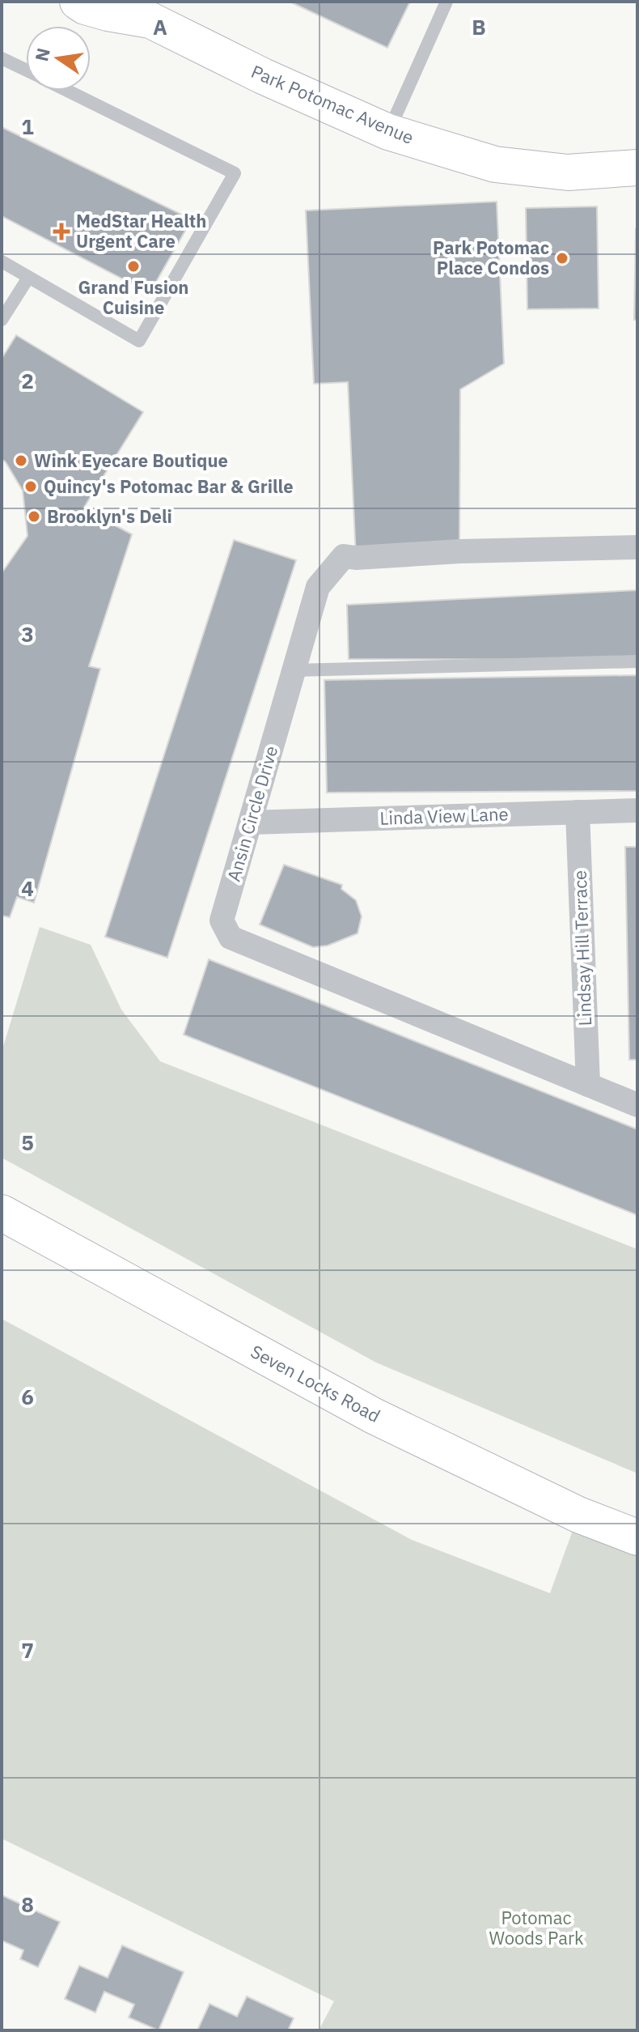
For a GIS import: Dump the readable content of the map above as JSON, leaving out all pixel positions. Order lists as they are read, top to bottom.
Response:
{
  "streets": {
    "main road": ["Park Potomac Avenue", "Seven Locks Road"],
    "street": ["Ansin Circle Drive", "Linda View Lane", "Lindsay Hill Terrace"]
  },
  "crossings": [
    ["Ansin Circle Drive", "Linda View Lane"],
    ["Ansin Circle Drive", "Lindsay Hill Terrace"],
    ["Linda View Lane", "Lindsay Hill Terrace"]
  ],
  "parks": ["Potomac Woods Park"],
  "places": {
    "health": ["MedStar Health Urgent Care"],
    "other": [
      "Park Potomac Place Condos",
      "Grand Fusion Cuisine",
      "Wink Eyecare Boutique",
      "Quincy's Potomac Bar & Grille",
      "Brooklyn's Deli"
    ]
  },
  "north": "left",
  "grid": {
    "columns": ["A", "B"],
    "rows": [
      "1",
      "2",
      "3",
      "4",
      "5",
      "6",
      "7",
      "8"
    ]
  }
}
